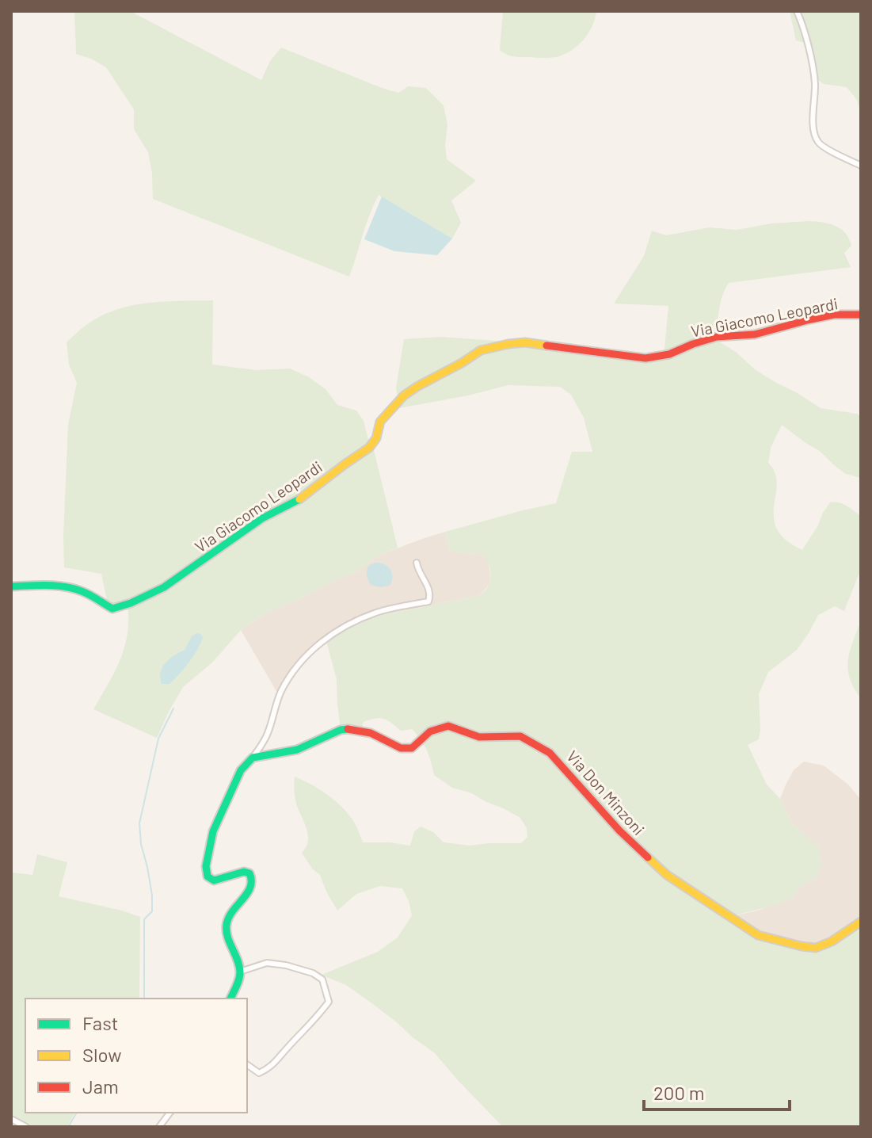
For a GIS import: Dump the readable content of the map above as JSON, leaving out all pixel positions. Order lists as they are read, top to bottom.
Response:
{
  "streets": {
    "street": ["Via Giacomo Leopardi", "Via Don Minzoni"]
  },
  "legend": ["Fast", "Slow", "Jam"],
  "scale_bar": "200 m"
}
